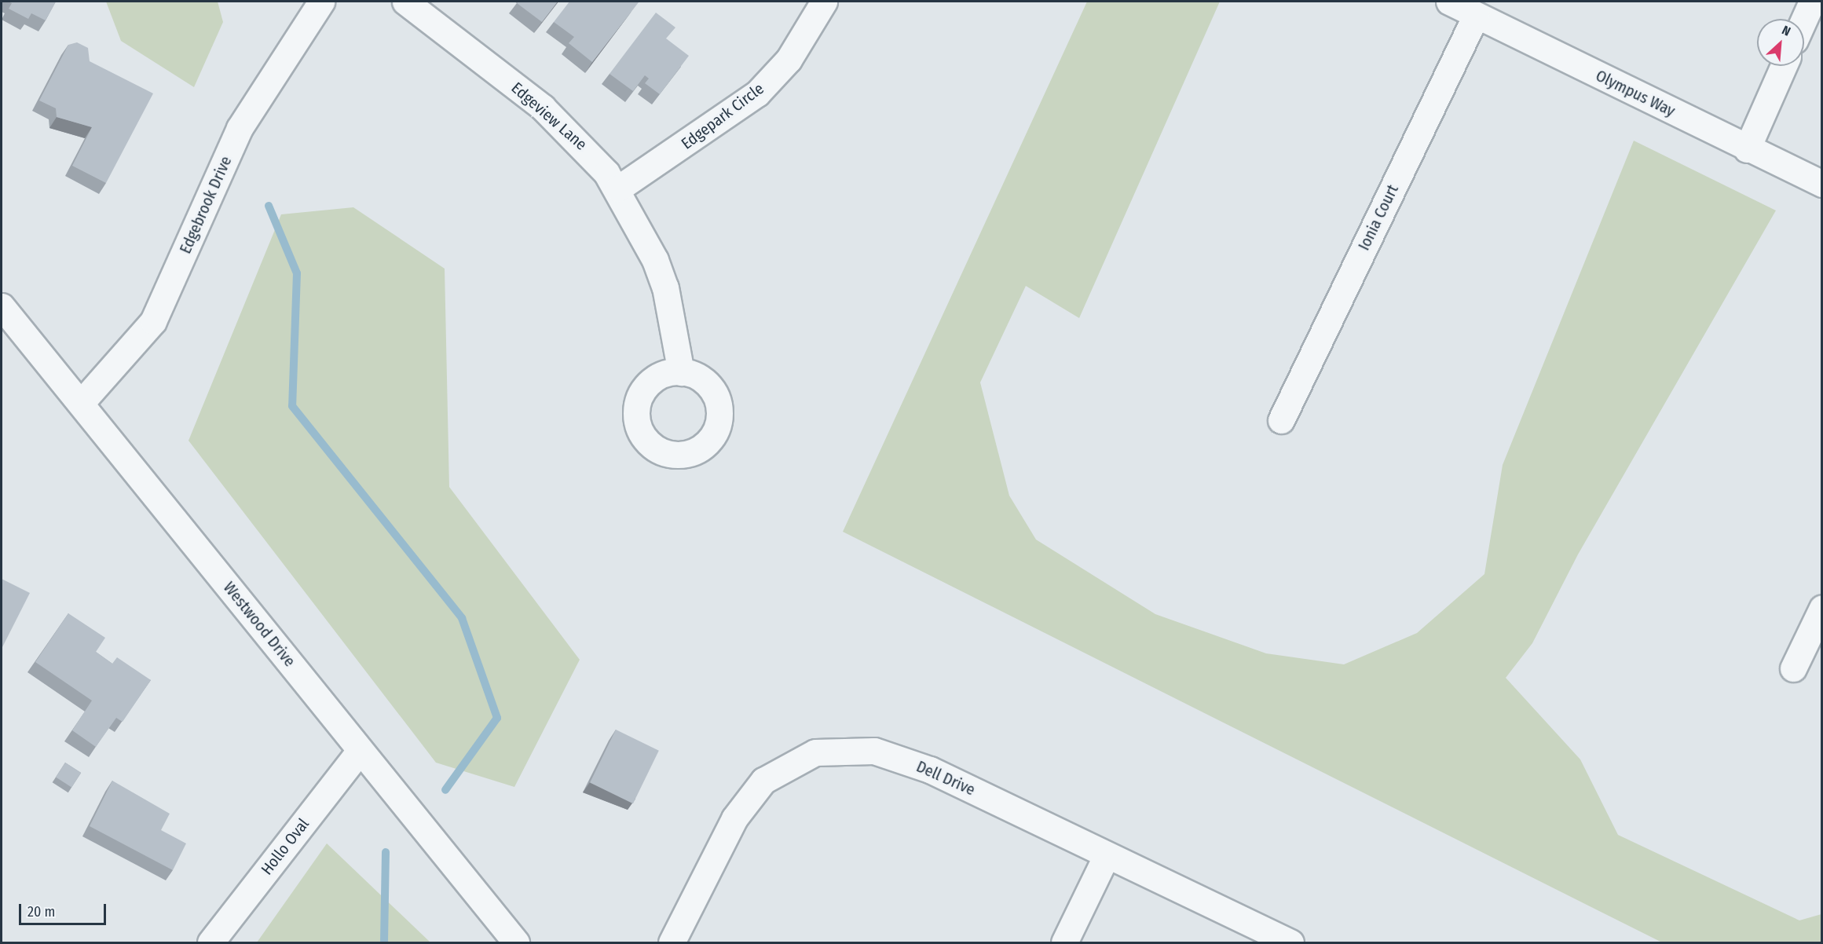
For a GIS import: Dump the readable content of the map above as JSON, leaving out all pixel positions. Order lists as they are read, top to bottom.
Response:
{
  "streets": {
    "street": [
      "Olympus Way",
      "Edgeview Lane",
      "Edgepark Circle",
      "Edgebrook Drive",
      "Ionia Court",
      "Westwood Drive",
      "Dell Drive",
      "Hollo Oval"
    ]
  },
  "crossings": [
    ["Olympus Way", "Ionia Court"],
    ["Edgeview Lane", "Edgepark Circle"],
    ["Edgebrook Drive", "Westwood Drive"],
    ["Westwood Drive", "Hollo Oval"]
  ],
  "scale_bar": "20 m",
  "north": "top right"
}
